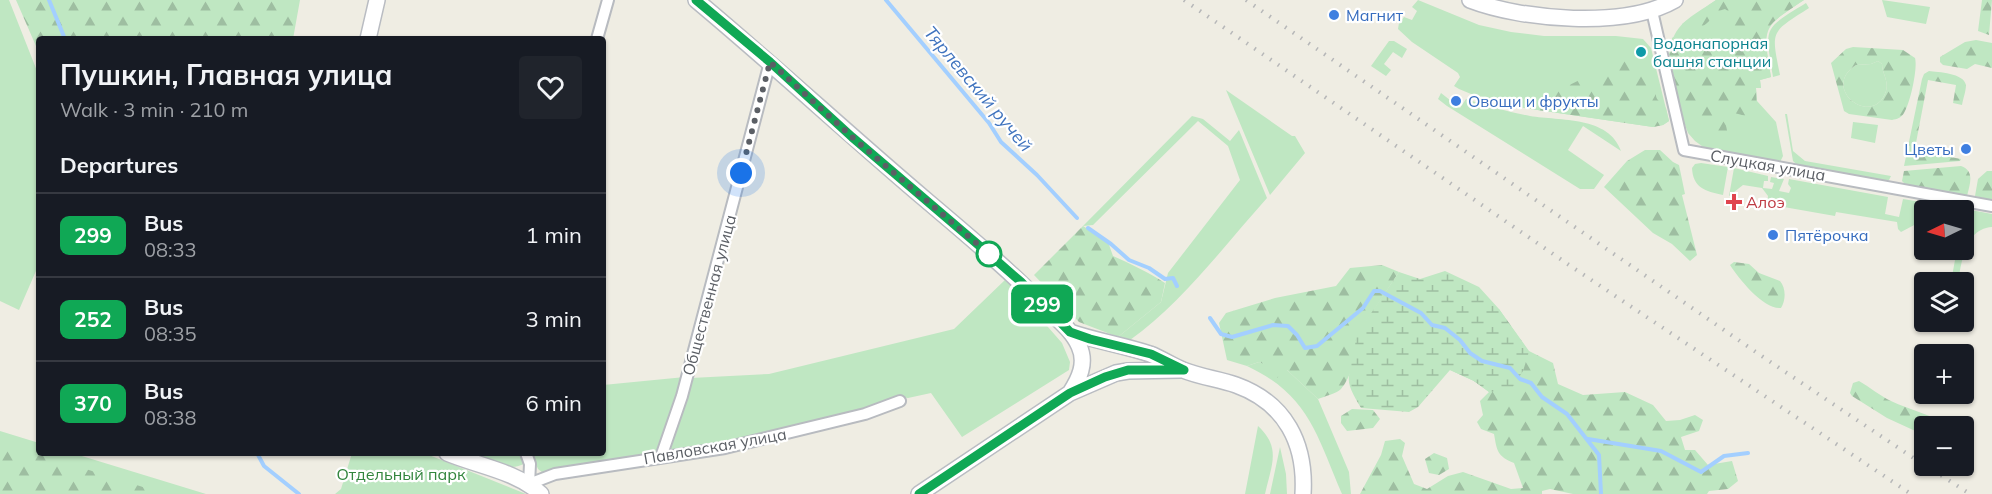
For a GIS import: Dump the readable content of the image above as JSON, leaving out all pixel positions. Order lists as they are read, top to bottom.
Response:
{
  "streets": {
    "street": ["Слуцкая улица", "Общественная улица", "Павловская улица"]
  },
  "crossings": [
    ["Общественная улица", "Павловская улица"]
  ],
  "water": ["Тярлевский ручей"],
  "parks": ["Отдельный парк"],
  "places": {
    "other": [
      "Магнит",
      "Водонапорная башня станции",
      "Овощи и фрукты",
      "Цветы",
      "Пятёрочка"
    ],
    "health": ["Алоэ"]
  },
  "lines": ["bus line 299"],
  "north": "left",
  "page": {
    "on_map": "299",
    "heading": [
      ["Пушкин, Главная улица", "Walk · 3 min · 210 m"],
      "Departures"
    ],
    "list": [
      {
        "mark": "299",
        "name": "Bus",
        "note": "08:33",
        "value": "1 min"
      },
      {
        "mark": "252",
        "name": "Bus",
        "note": "08:35",
        "value": "3 min"
      },
      {
        "mark": "370",
        "name": "Bus",
        "note": "08:38",
        "value": "6 min"
      }
    ],
    "map_buttons": ["+", "−"]
  }
}
